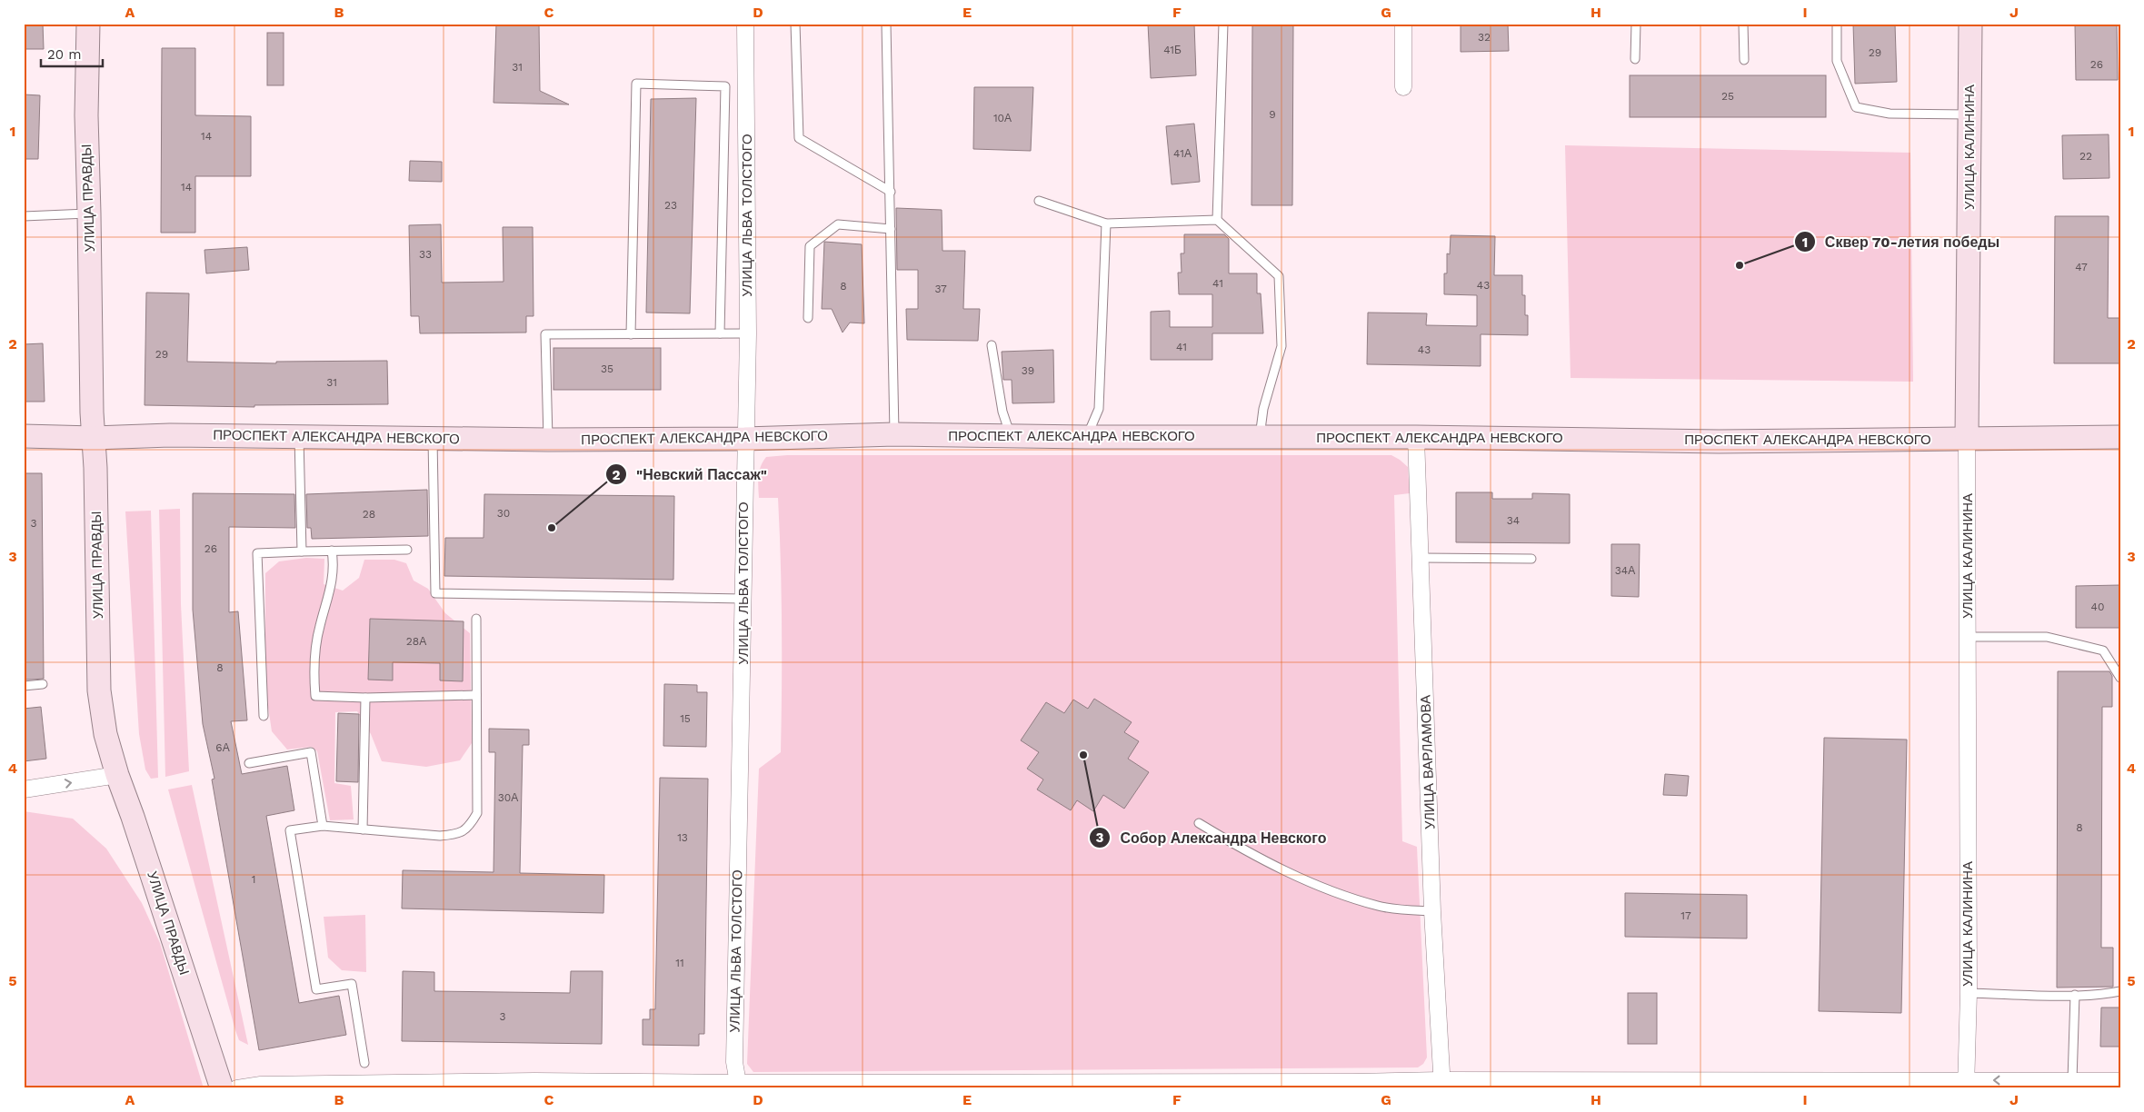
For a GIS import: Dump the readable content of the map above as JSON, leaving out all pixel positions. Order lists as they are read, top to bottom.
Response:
{
  "streets": {
    "main road": ["УЛИЦА КАЛИНИНА", "УЛИЦА ПРАВДЫ", "ПРОСПЕКТ АЛЕКСАНДРА НЕВСКОГО"],
    "street": ["УЛИЦА ЛЬВА ТОЛСТОГО", "УЛИЦА ВАРЛАМОВА"]
  },
  "crossings": [
    ["УЛИЦА КАЛИНИНА", "ПРОСПЕКТ АЛЕКСАНДРА НЕВСКОГО"],
    ["УЛИЦА ПРАВДЫ", "ПРОСПЕКТ АЛЕКСАНДРА НЕВСКОГО"],
    ["УЛИЦА ЛЬВА ТОЛСТОГО", "ПРОСПЕКТ АЛЕКСАНДРА НЕВСКОГО"],
    ["ПРОСПЕКТ АЛЕКСАНДРА НЕВСКОГО", "УЛИЦА ВАРЛАМОВА"]
  ],
  "places": ["Сквер 70-летия победы", "\"Невский Пассаж\"", "Собор Александра Невского"],
  "house_numbers": [
    "32",
    "41Б",
    "29",
    "26",
    "31",
    "25",
    "9",
    "10А",
    "14",
    "41А",
    "22",
    "14",
    "23",
    "33",
    "47",
    "41",
    "43",
    "8",
    "37",
    "41",
    "43",
    "29",
    "35",
    "39",
    "31",
    "30",
    "28",
    "34",
    "3",
    "26",
    "34А",
    "40",
    "28А",
    "8",
    "15",
    "6А",
    "30А",
    "8",
    "13",
    "1",
    "17",
    "11",
    "3"
  ],
  "scale_bar": "20 m",
  "grid": {
    "columns": [
      "A",
      "B",
      "C",
      "D",
      "E",
      "F",
      "G",
      "H",
      "I",
      "J"
    ],
    "rows": [
      "1",
      "2",
      "3",
      "4",
      "5"
    ]
  }
}
